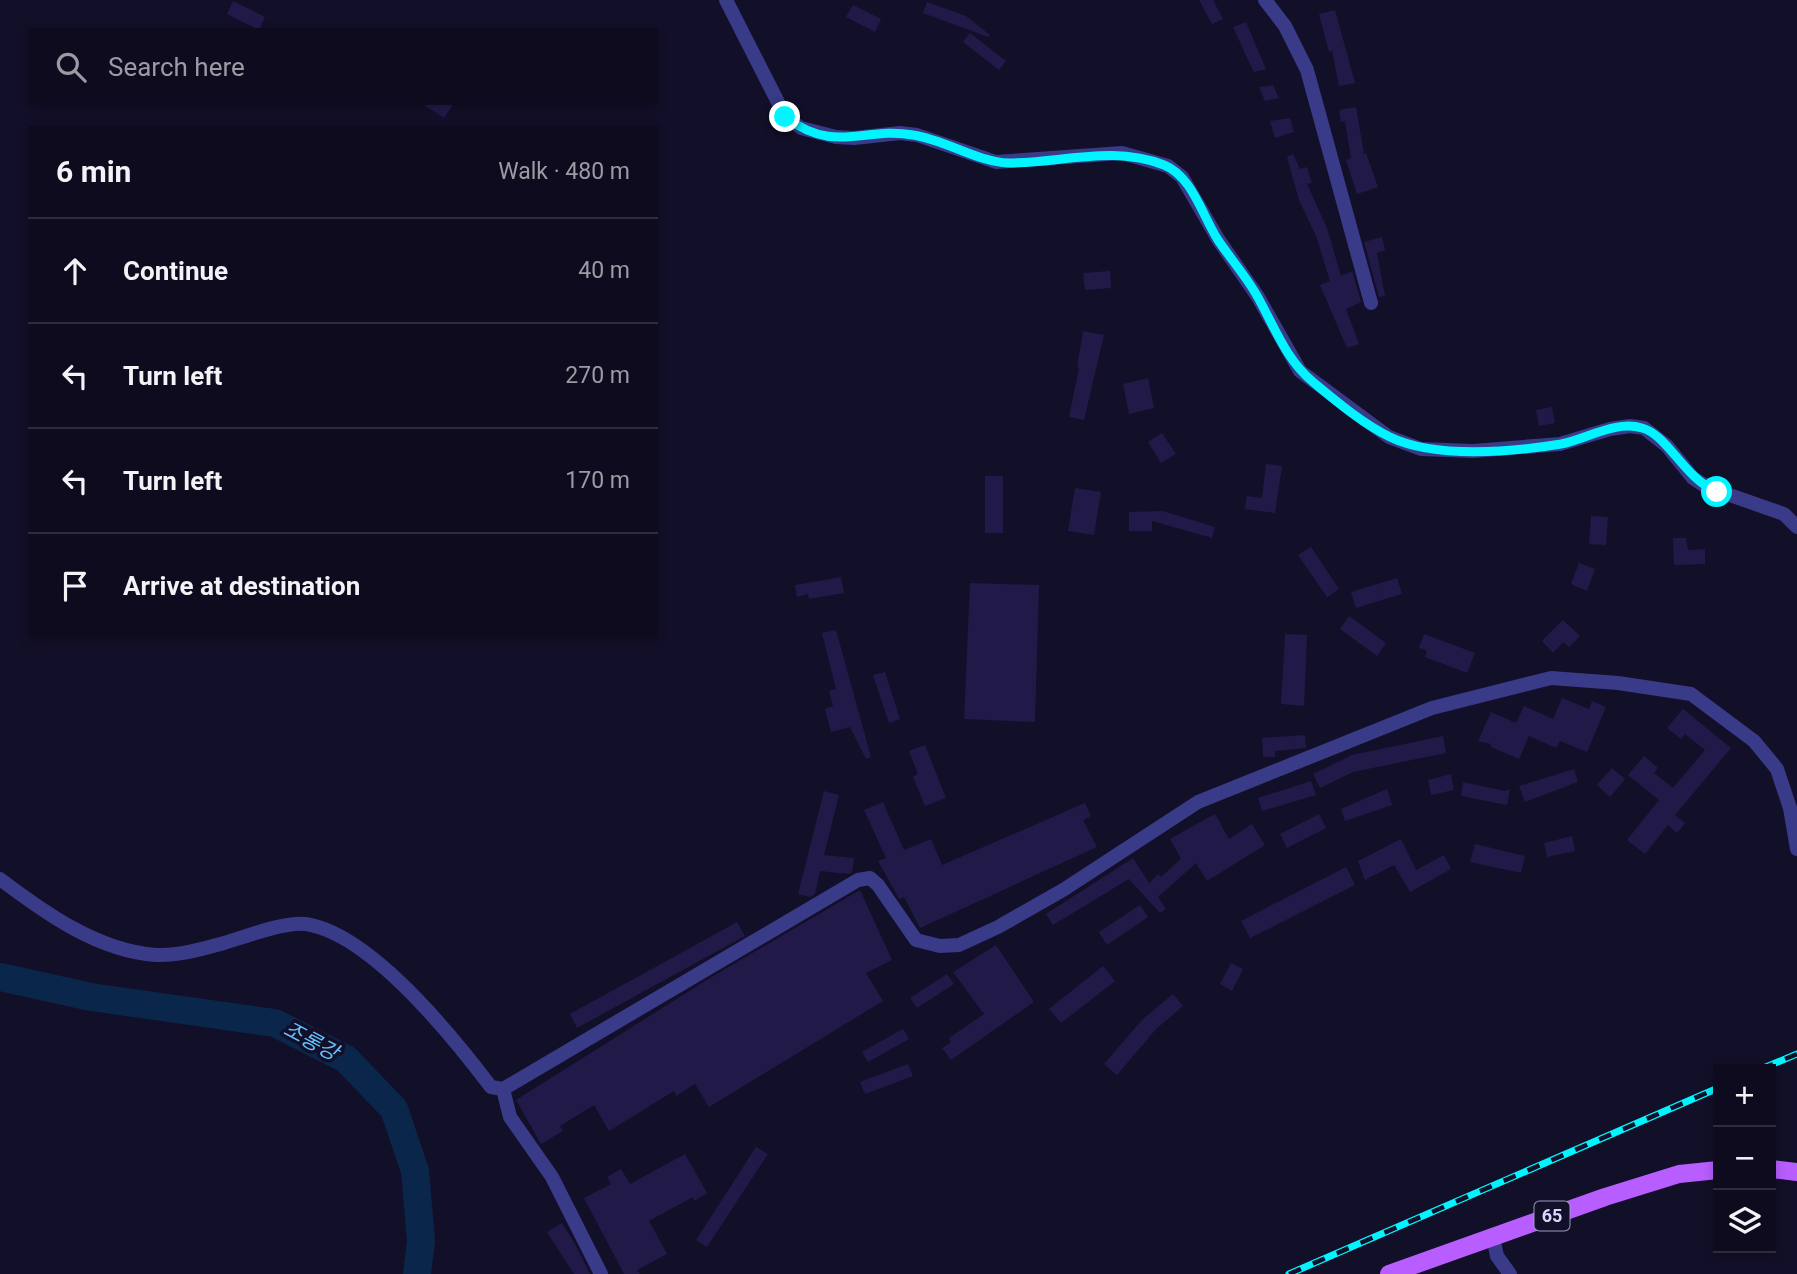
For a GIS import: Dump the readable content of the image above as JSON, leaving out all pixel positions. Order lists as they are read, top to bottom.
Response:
{
  "streets": {
    "main road": ["65"]
  },
  "water": ["조롱강"],
  "page": {
    "search": "Search here",
    "heading": ["6 min", "Walk · 480 m"],
    "list": [
      ["Continue", "40 m"],
      ["Turn left", "270 m"],
      ["Turn left", "170 m"],
      "Arrive at destination"
    ],
    "map_buttons": ["+", "−"]
  }
}
